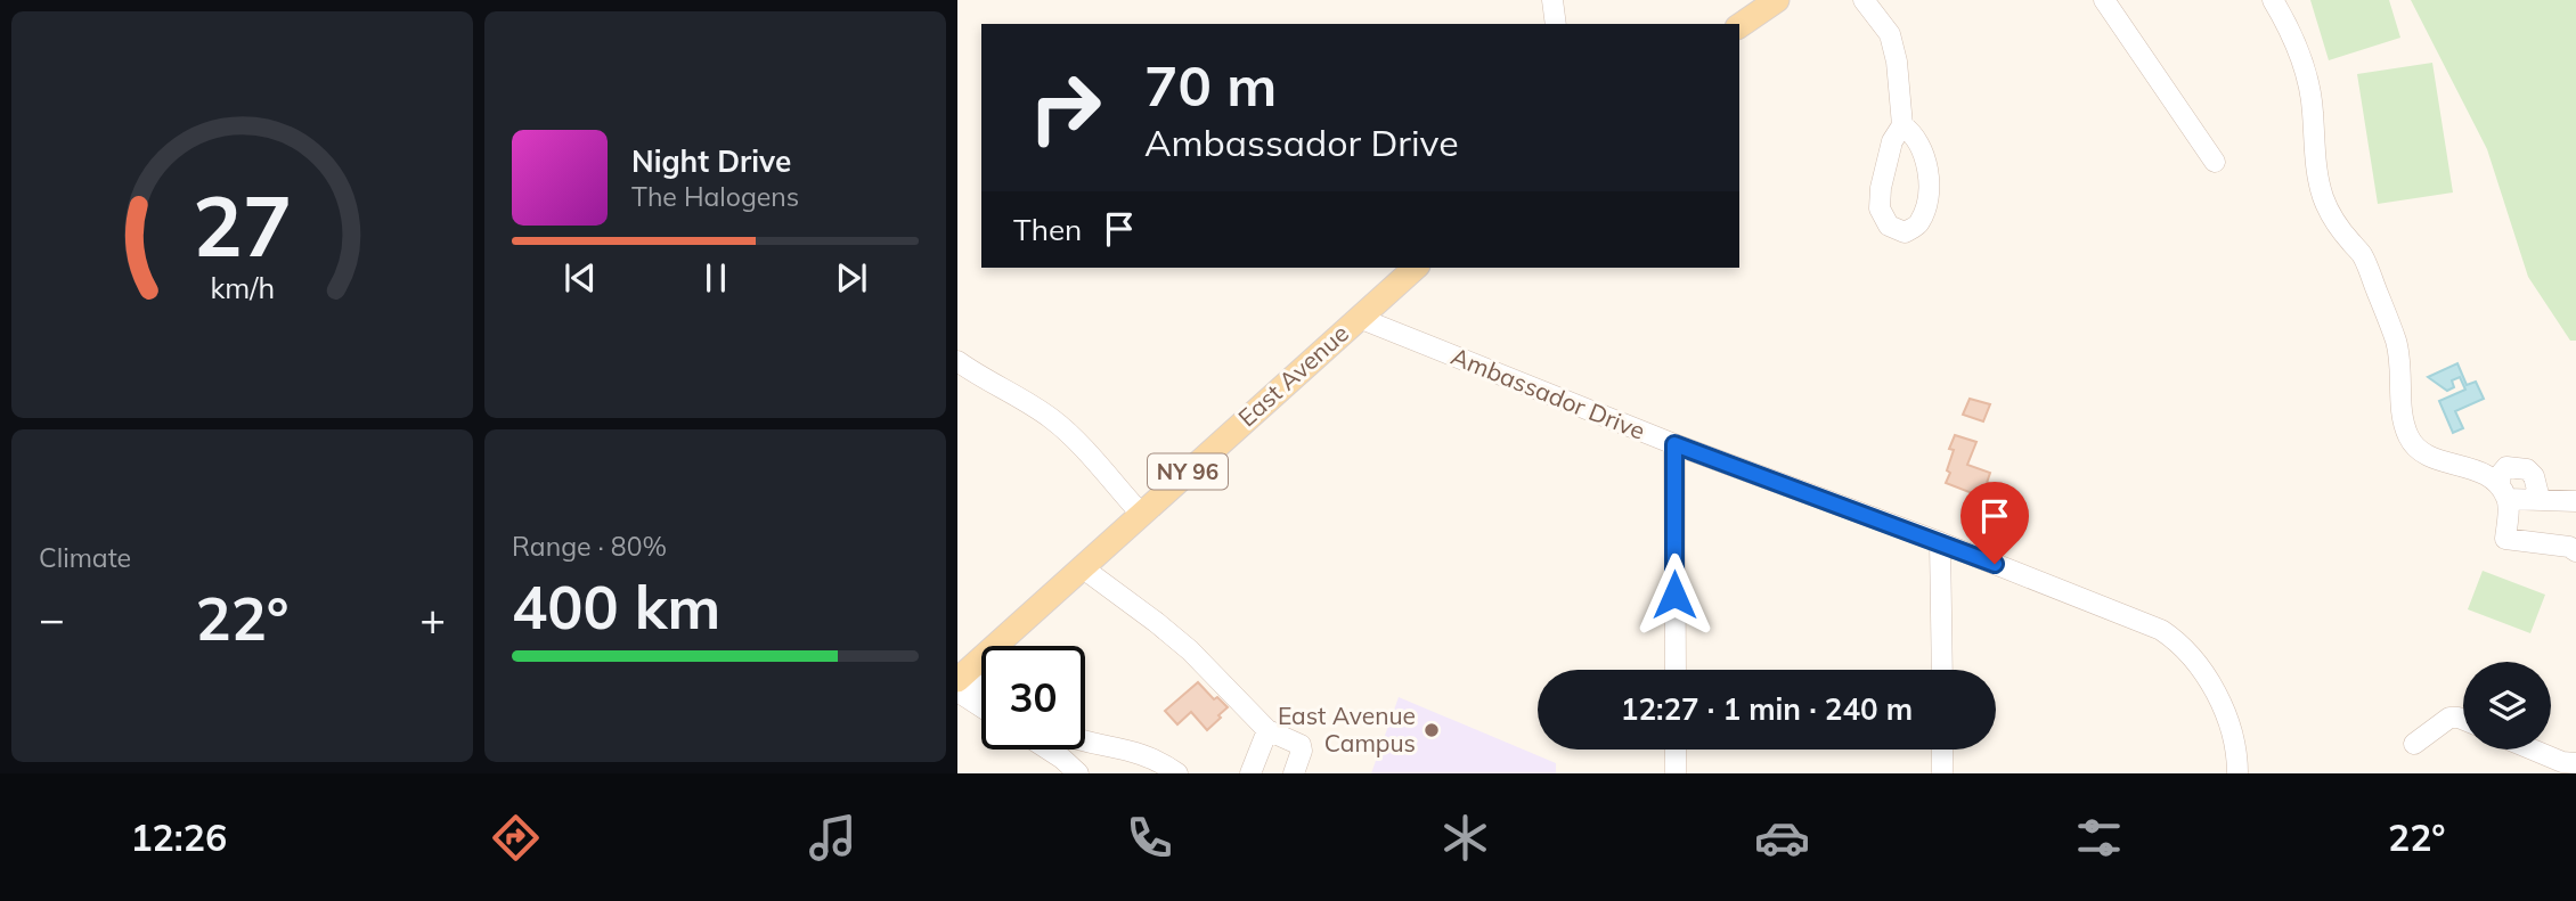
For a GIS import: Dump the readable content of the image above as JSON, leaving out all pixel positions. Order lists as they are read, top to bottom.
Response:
{
  "streets": {
    "main road": ["East Avenue", "NY 96"],
    "street": ["Ambassador Drive"]
  },
  "crossings": [
    ["East Avenue", "Ambassador Drive"]
  ],
  "places": ["East Avenue Campus"],
  "page": {
    "turn": ["70 m", "Ambassador Drive"],
    "song": ["Night Drive", "The Halogens"],
    "then": "Then",
    "tile": [
      "Climate",
      ["Range · 80%", "400 km"]
    ],
    "heat": ["−", "22°", "+"],
    "limit": "30",
    "trip": "12:27 · 1 min · 240 m",
    "tabs": ["12:26", "22°"],
    "gauge": ["27", "km/h"]
  }
}
